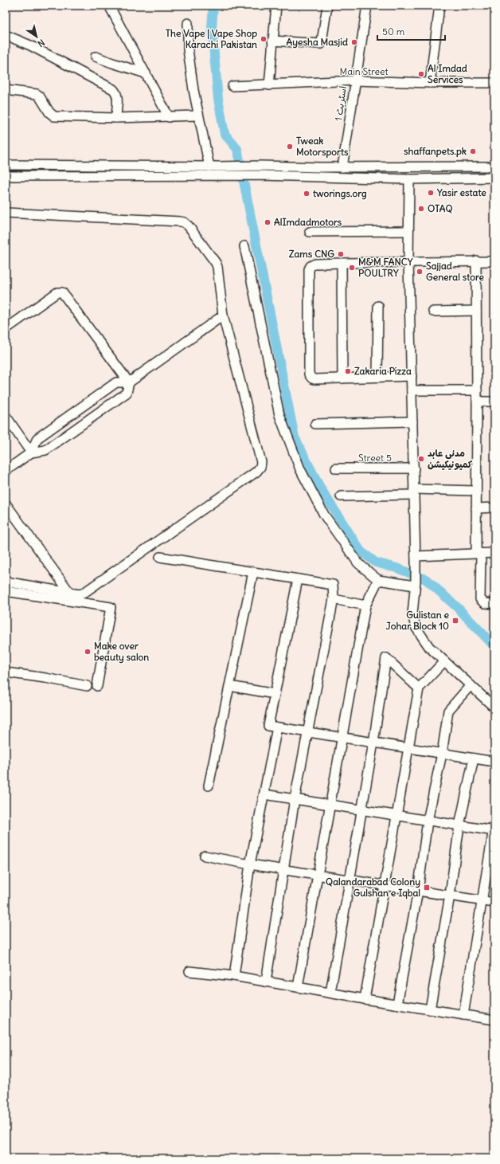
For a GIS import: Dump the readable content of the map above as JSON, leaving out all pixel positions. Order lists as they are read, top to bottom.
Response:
{
  "streets": {
    "street": ["Main Street", "اسٹریٹ 1", "Street 5"]
  },
  "crossings": [
    ["Main Street", "اسٹریٹ 1"]
  ],
  "places": {
    "other": [
      "The Vape | Vape Shop Karachi Pakistan",
      "Ayesha Masjid",
      "Al Imdad Services",
      "Tweak Motorsports",
      "shaffanpets.pk",
      "Yasir estate",
      "tworings.org",
      "OTAQ",
      "AlImdadmotors",
      "Zams CNG",
      "M&M FANCY POULTRY",
      "Sajjad General store",
      "Zakaria Pizza",
      "مدنی عابد کمیونیکیشن",
      "Make over beauty salon"
    ],
    "transit": ["Gulistan e Johar Block 10", "Qalandarabad Colony Gulshan e Iqbal"]
  },
  "scale_bar": "50 m",
  "north": "bottom right"
}
